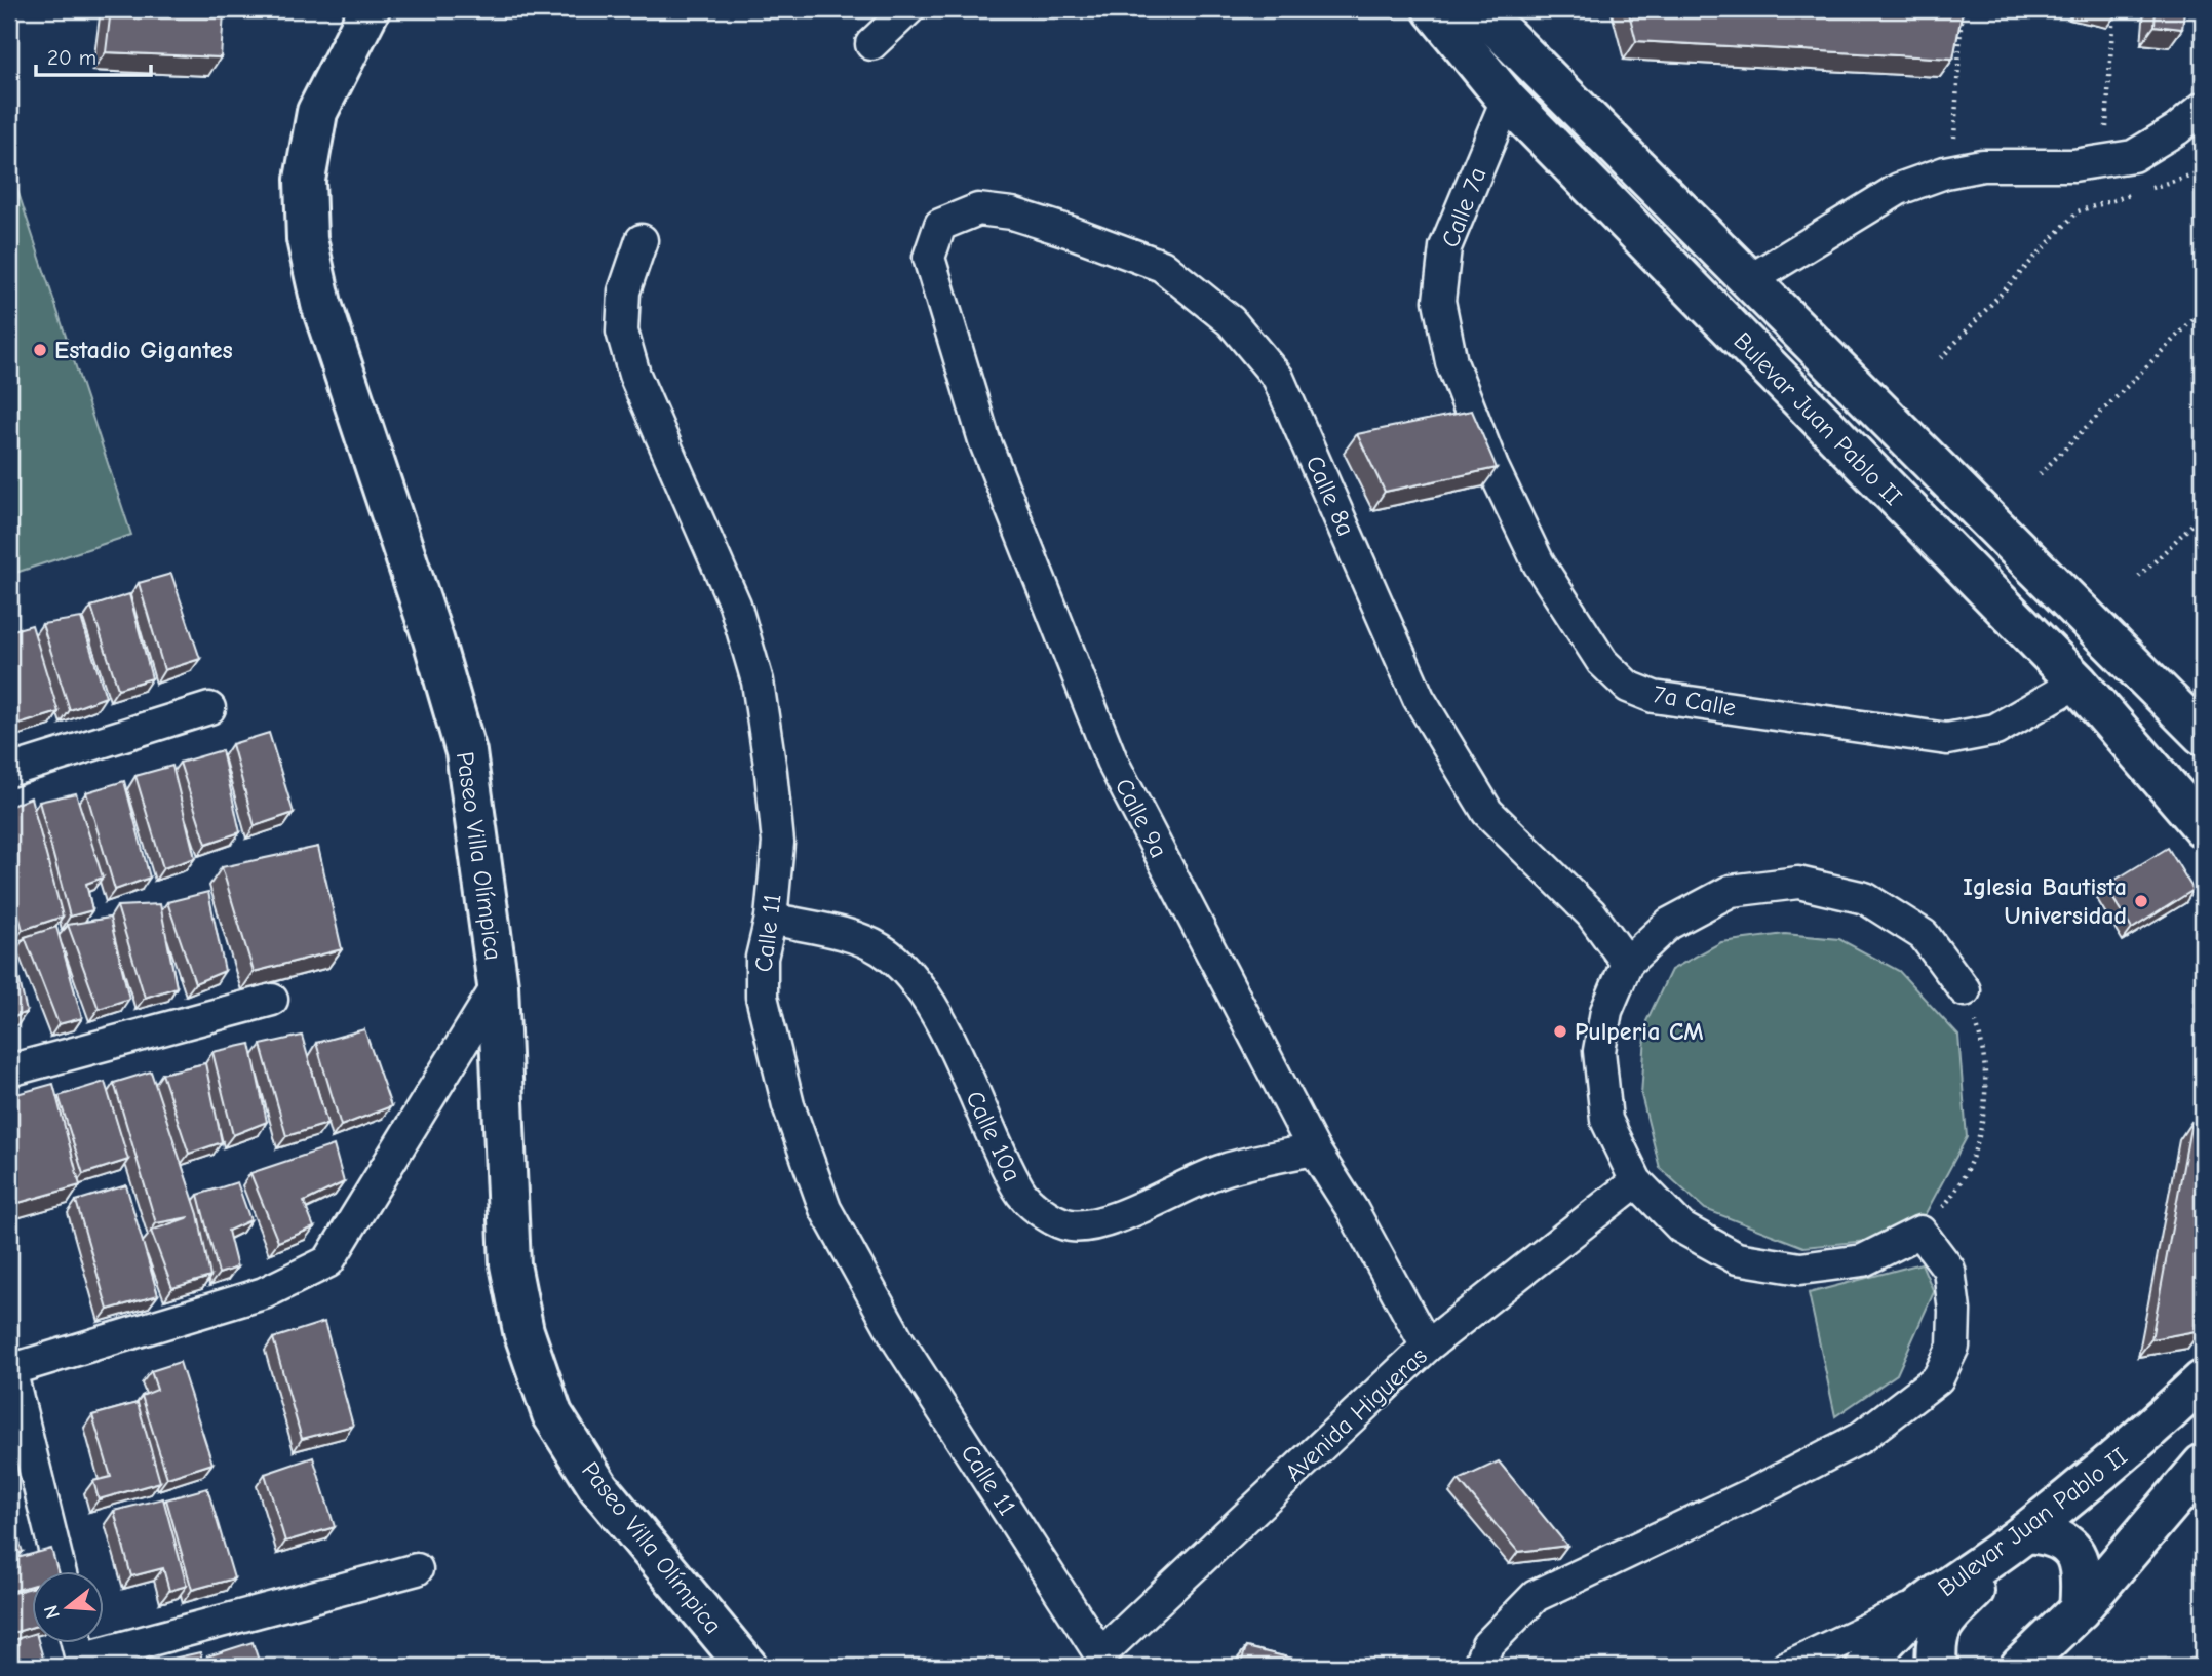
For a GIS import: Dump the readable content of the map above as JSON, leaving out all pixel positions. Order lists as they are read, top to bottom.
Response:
{
  "streets": {
    "main road": ["Bulevar Juan Pablo II", "Paseo Villa Olímpica"],
    "street": [
      "Calle 7a",
      "Calle 8a",
      "7a Calle",
      "Calle 9a",
      "Calle 11",
      "Calle 10a",
      "Avenida Higueras"
    ]
  },
  "crossings": [
    ["Calle 7a", "Bulevar Juan Pablo II"],
    ["Calle 7a", "7a Calle"],
    ["Bulevar Juan Pablo II", "7a Calle"],
    ["Calle 8a", "Calle 9a"],
    ["Calle 9a", "Calle 10a"],
    ["Calle 9a", "Avenida Higueras"],
    ["Calle 11", "Calle 10a"],
    ["Calle 11", "Avenida Higueras"]
  ],
  "places": ["Estadio Gigantes", "Iglesia Bautista Universidad", "Pulperia CM"],
  "scale_bar": "20 m",
  "north": "left"
}
